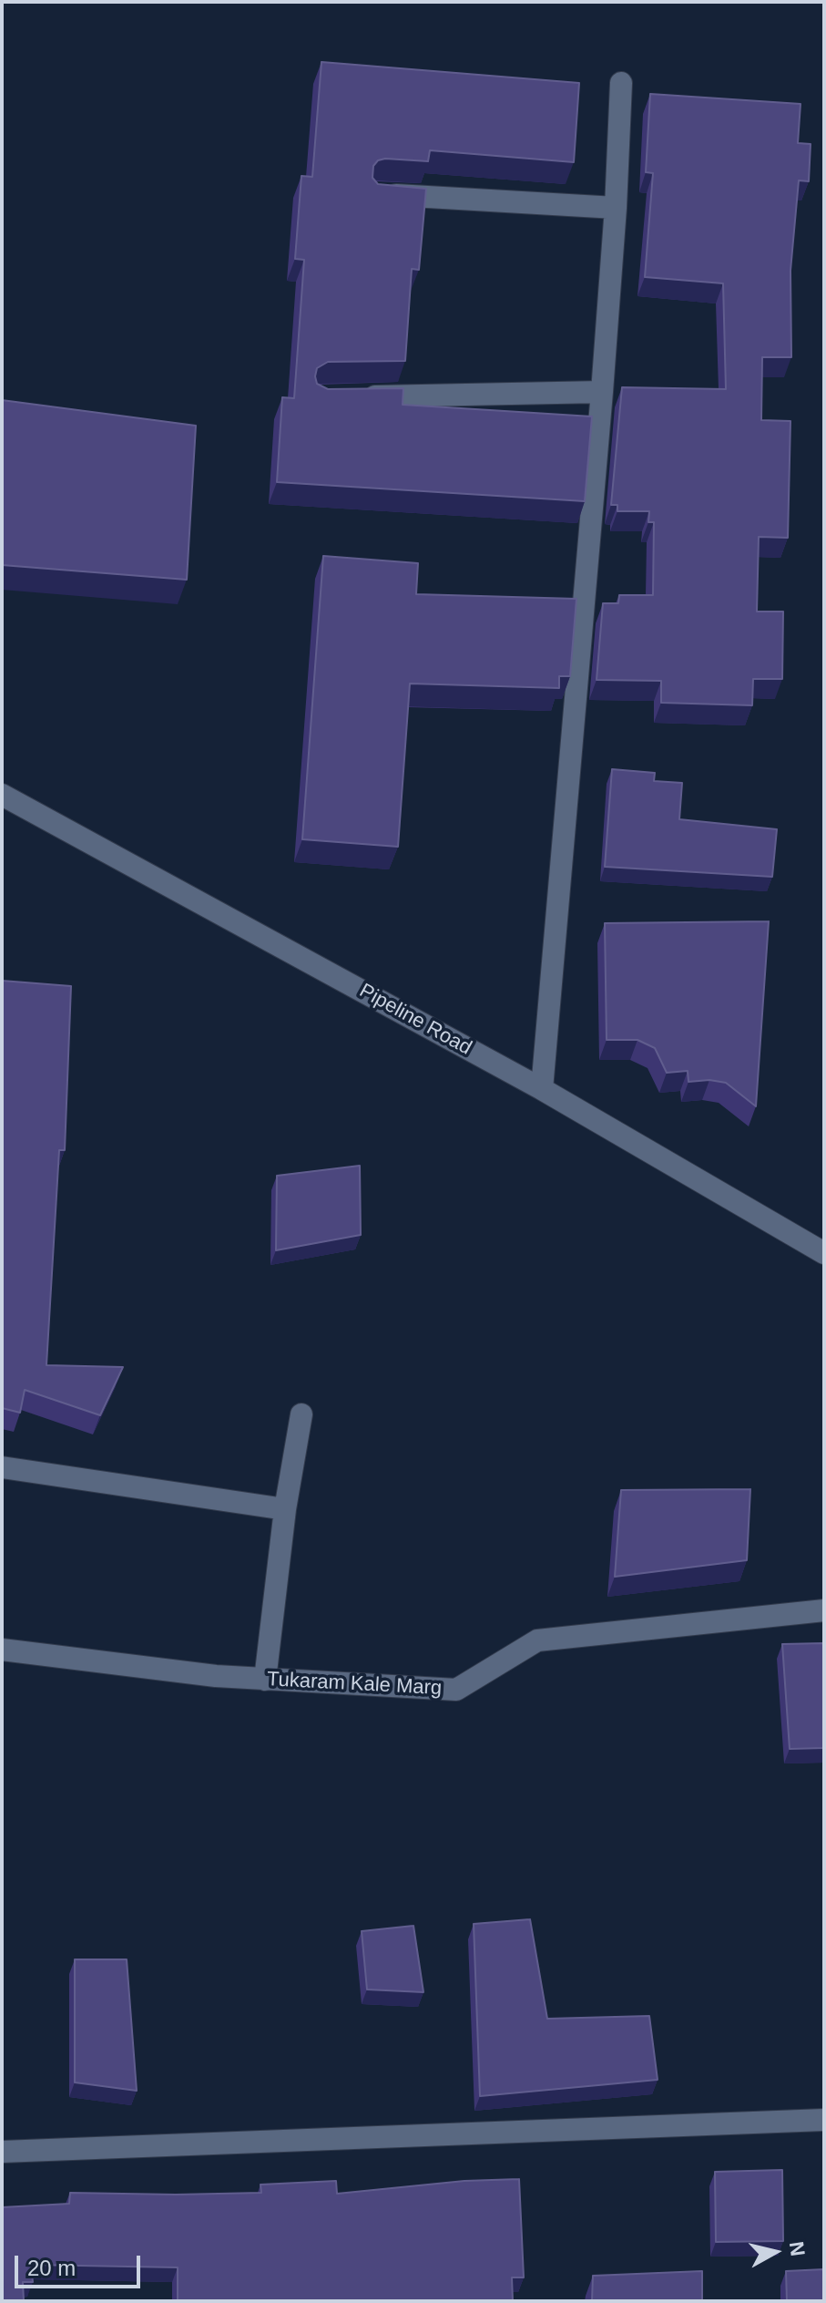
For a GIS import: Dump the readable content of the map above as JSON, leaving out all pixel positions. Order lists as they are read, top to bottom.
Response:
{
  "streets": {
    "street": ["Pipeline Road", "Tukaram Kale Marg"]
  },
  "scale_bar": "20 m",
  "north": "right"
}
